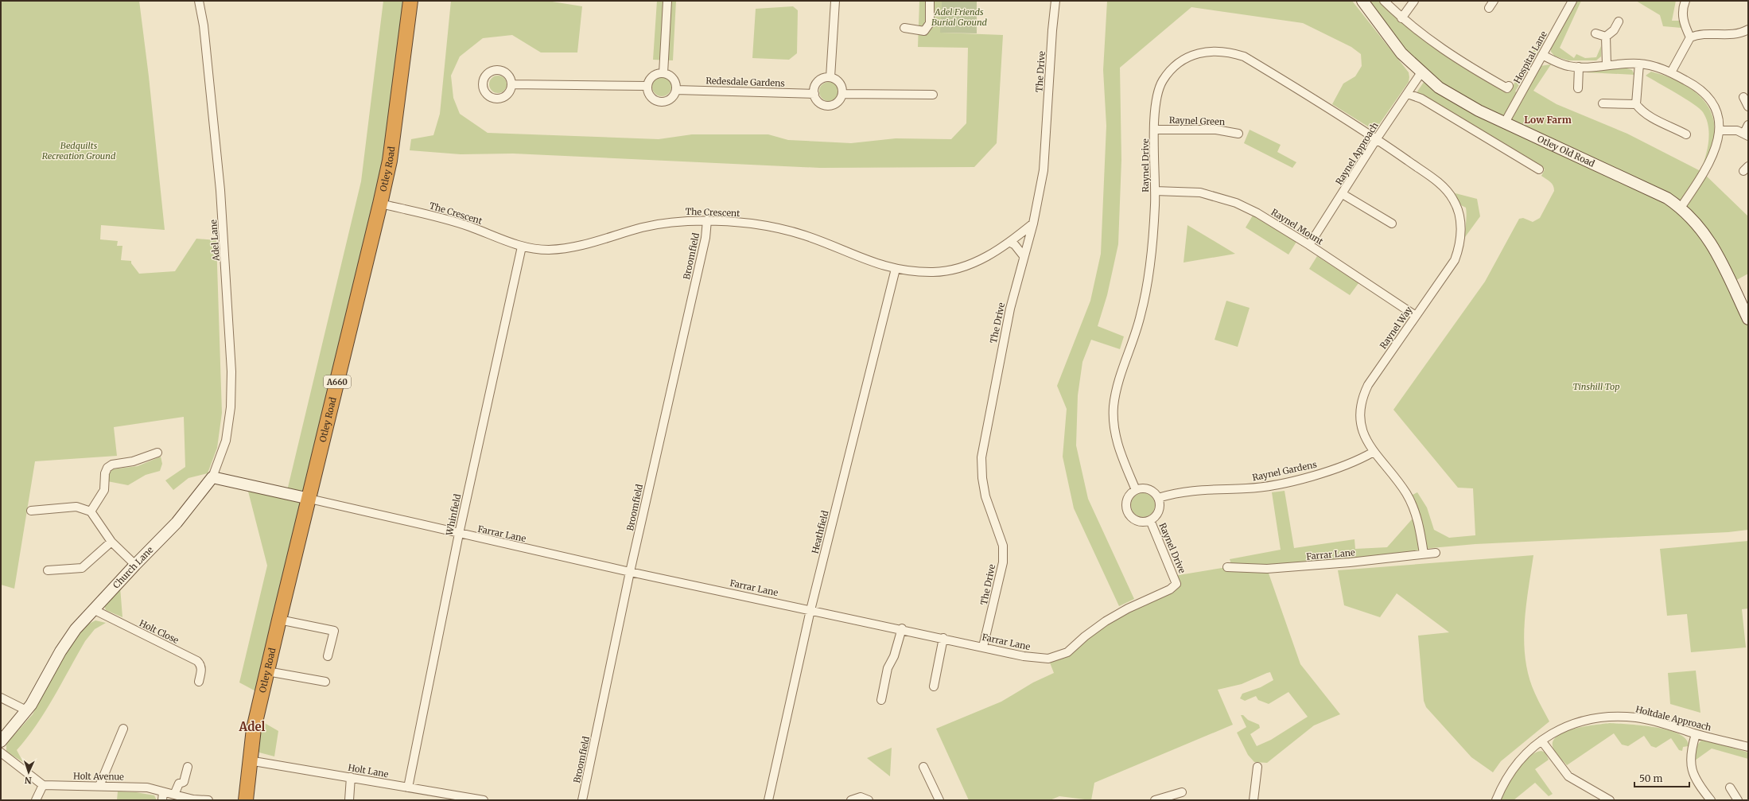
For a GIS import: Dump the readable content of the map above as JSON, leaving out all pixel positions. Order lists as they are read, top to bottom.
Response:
{
  "streets": {
    "highway": ["Otley Road", "A660"],
    "street": [
      "Hospital Lane",
      "The Drive",
      "Redesdale Gardens",
      "Raynel Green",
      "Otley Old Road",
      "Raynel Approach",
      "Raynel Drive",
      "The Crescent",
      "Raynel Mount",
      "Adel Lane",
      "Broomfield",
      "Raynel Way",
      "Raynel Gardens",
      "Whinfield",
      "Heathfield",
      "Farrar Lane",
      "Church Lane",
      "Holt Close",
      "Holtdale Approach",
      "Holt Lane",
      "Holt Avenue"
    ]
  },
  "crossings": [
    ["Hospital Lane", "Otley Old Road"],
    ["The Drive", "The Crescent"],
    ["The Drive", "Farrar Lane"],
    ["Raynel Green", "Raynel Drive"],
    ["Otley Old Road", "Raynel Approach"],
    ["Raynel Approach", "Raynel Drive"],
    ["Raynel Approach", "Raynel Mount"],
    ["Raynel Approach", "Raynel Way"],
    ["Raynel Drive", "Raynel Mount"],
    ["Raynel Drive", "Raynel Way"],
    ["Raynel Drive", "Raynel Gardens"],
    ["Raynel Drive", "Farrar Lane"],
    ["Otley Road", "The Crescent"],
    ["Otley Road", "Farrar Lane"],
    ["Otley Road", "Holt Lane"],
    ["The Crescent", "Broomfield"],
    ["The Crescent", "Whinfield"],
    ["The Crescent", "Heathfield"],
    ["Raynel Mount", "Raynel Way"],
    ["Adel Lane", "Church Lane"],
    ["Broomfield", "Farrar Lane"],
    ["Raynel Way", "Raynel Gardens"],
    ["Raynel Way", "Farrar Lane"],
    ["Whinfield", "Farrar Lane"],
    ["Whinfield", "Holt Lane"],
    ["Heathfield", "Farrar Lane"],
    ["Church Lane", "Holt Close"]
  ],
  "districts": ["Low Farm", "Adel"],
  "parks": ["Adel Friends Burial Ground", "Bedquilts Recreation Ground", "Tinshill Top"],
  "scale_bar": "50 m",
  "north": "bottom"
}
